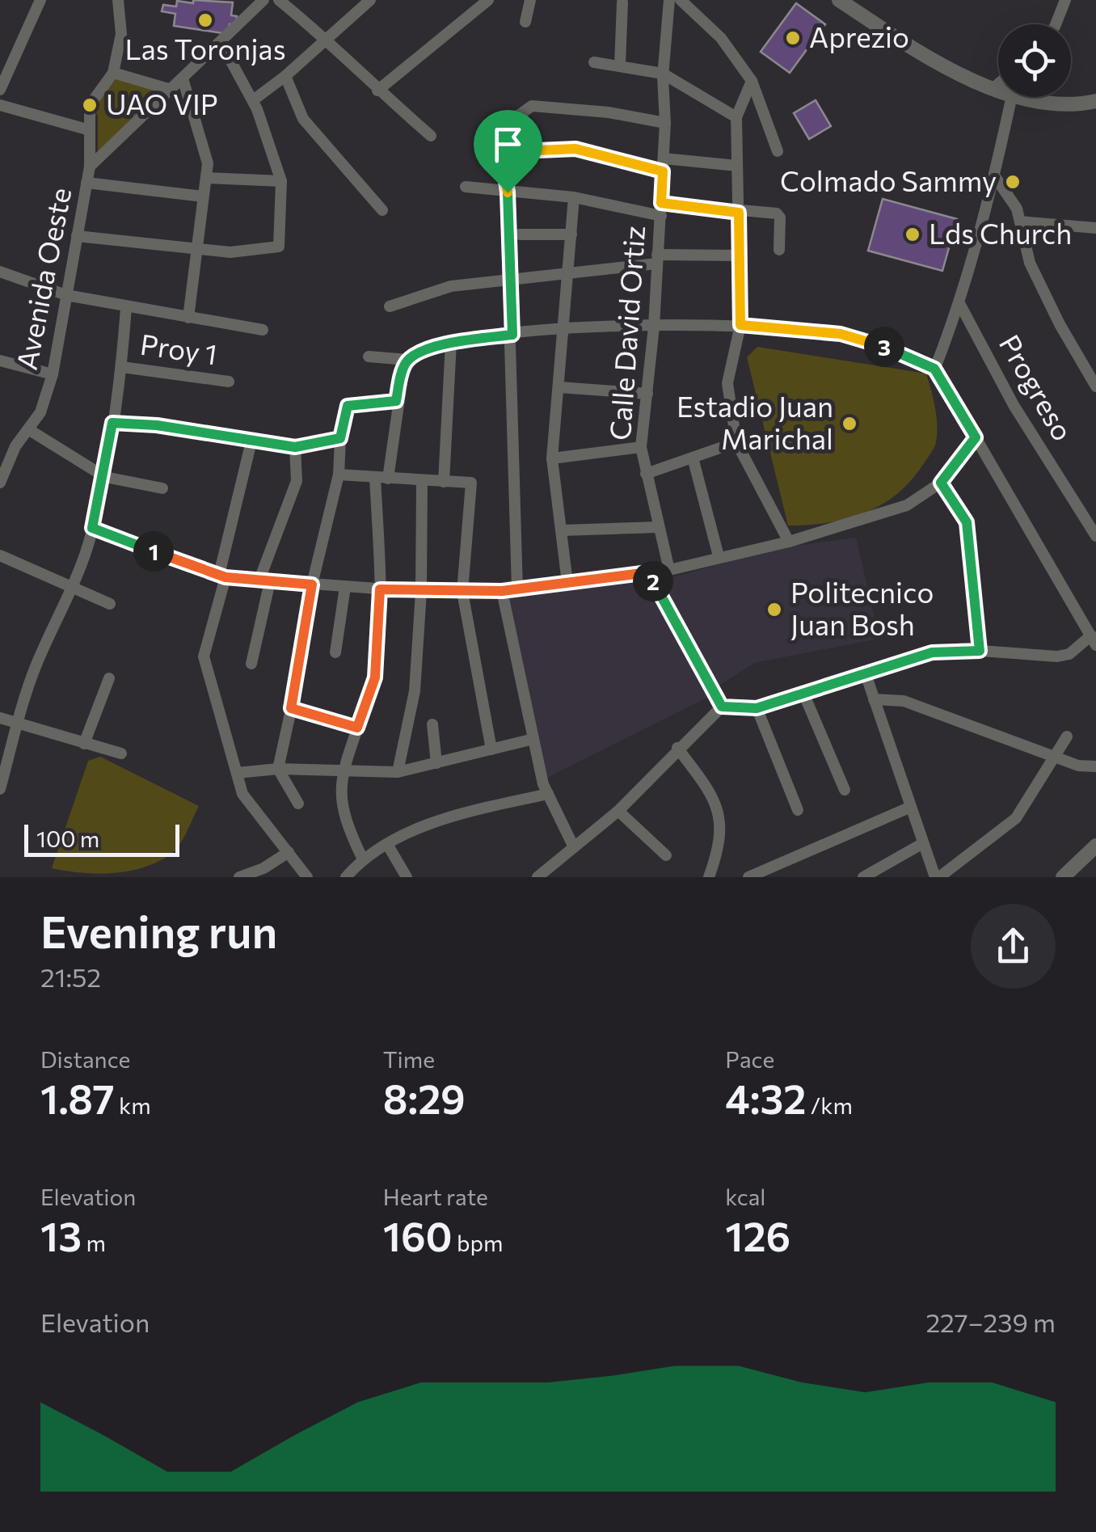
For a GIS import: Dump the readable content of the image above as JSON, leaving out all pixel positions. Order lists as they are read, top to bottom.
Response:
{
  "streets": {
    "street": [
      "Avenida Oeste",
      "Calle David Ortiz",
      "Proy 1",
      "Progreso"
    ]
  },
  "places": [
    "Las Toronjas",
    "Aprezio",
    "UAO VIP",
    "Colmado Sammy",
    "Lds Church",
    "Estadio Juan Marichal",
    "Politecnico Juan Bosh"
  ],
  "scale_bar": "100 m",
  "page": {
    "pins": ["3", "1", "2"],
    "scale": "100 m",
    "heading": ["Evening run", "21:52"],
    "stats": [
      ["Distance", "1.87 km"],
      ["Time", "8:29"],
      ["Pace", "4:32 /km"],
      ["Elevation", "13 m"],
      ["Heart rate", "160 bpm"],
      ["kcal", "126"]
    ],
    "chart": ["Elevation", "227–239 m"]
  }
}
